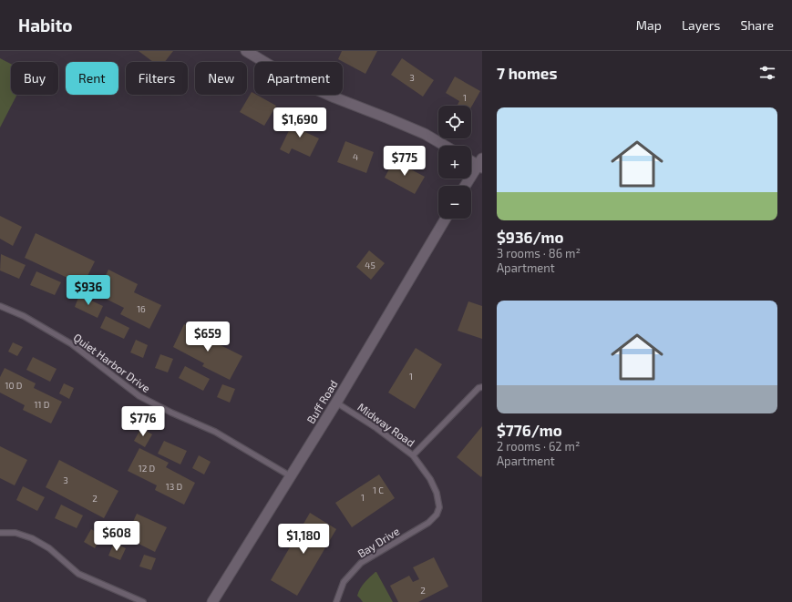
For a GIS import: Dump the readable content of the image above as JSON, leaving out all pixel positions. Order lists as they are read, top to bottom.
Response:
{
  "streets": {
    "street": ["Buff Road"],
    "lane": ["Quiet Harbor Drive", "Midway Road", "Bay Drive"]
  },
  "crossings": [
    ["Quiet Harbor Drive", "Buff Road"],
    ["Buff Road", "Midway Road"],
    ["Midway Road", "Bay Drive"]
  ],
  "house_numbers": [
    "3",
    "1",
    "4",
    "45",
    "16",
    "1",
    "10 D",
    "11 D",
    "12 D",
    "3",
    "13 D",
    "1 C",
    "1",
    "2",
    "2"
  ],
  "page": {
    "header": "Habito",
    "nav": ["Map", "Layers", "Share"],
    "heading": "7 homes",
    "chip": [
      "Buy",
      "Rent",
      "Filters",
      "New",
      "Apartment"
    ],
    "list": [
      {
        "name": "$936/mo",
        "note": "3 rooms · 86 m² · Apartment"
      },
      {
        "name": "$776/mo",
        "note": "2 rooms · 62 m² · Apartment"
      }
    ],
    "map_buttons": ["+", "−"],
    "price": [
      "$1,690",
      "$775",
      "$936",
      "$659",
      "$776",
      "$608",
      "$1,180"
    ]
  }
}
